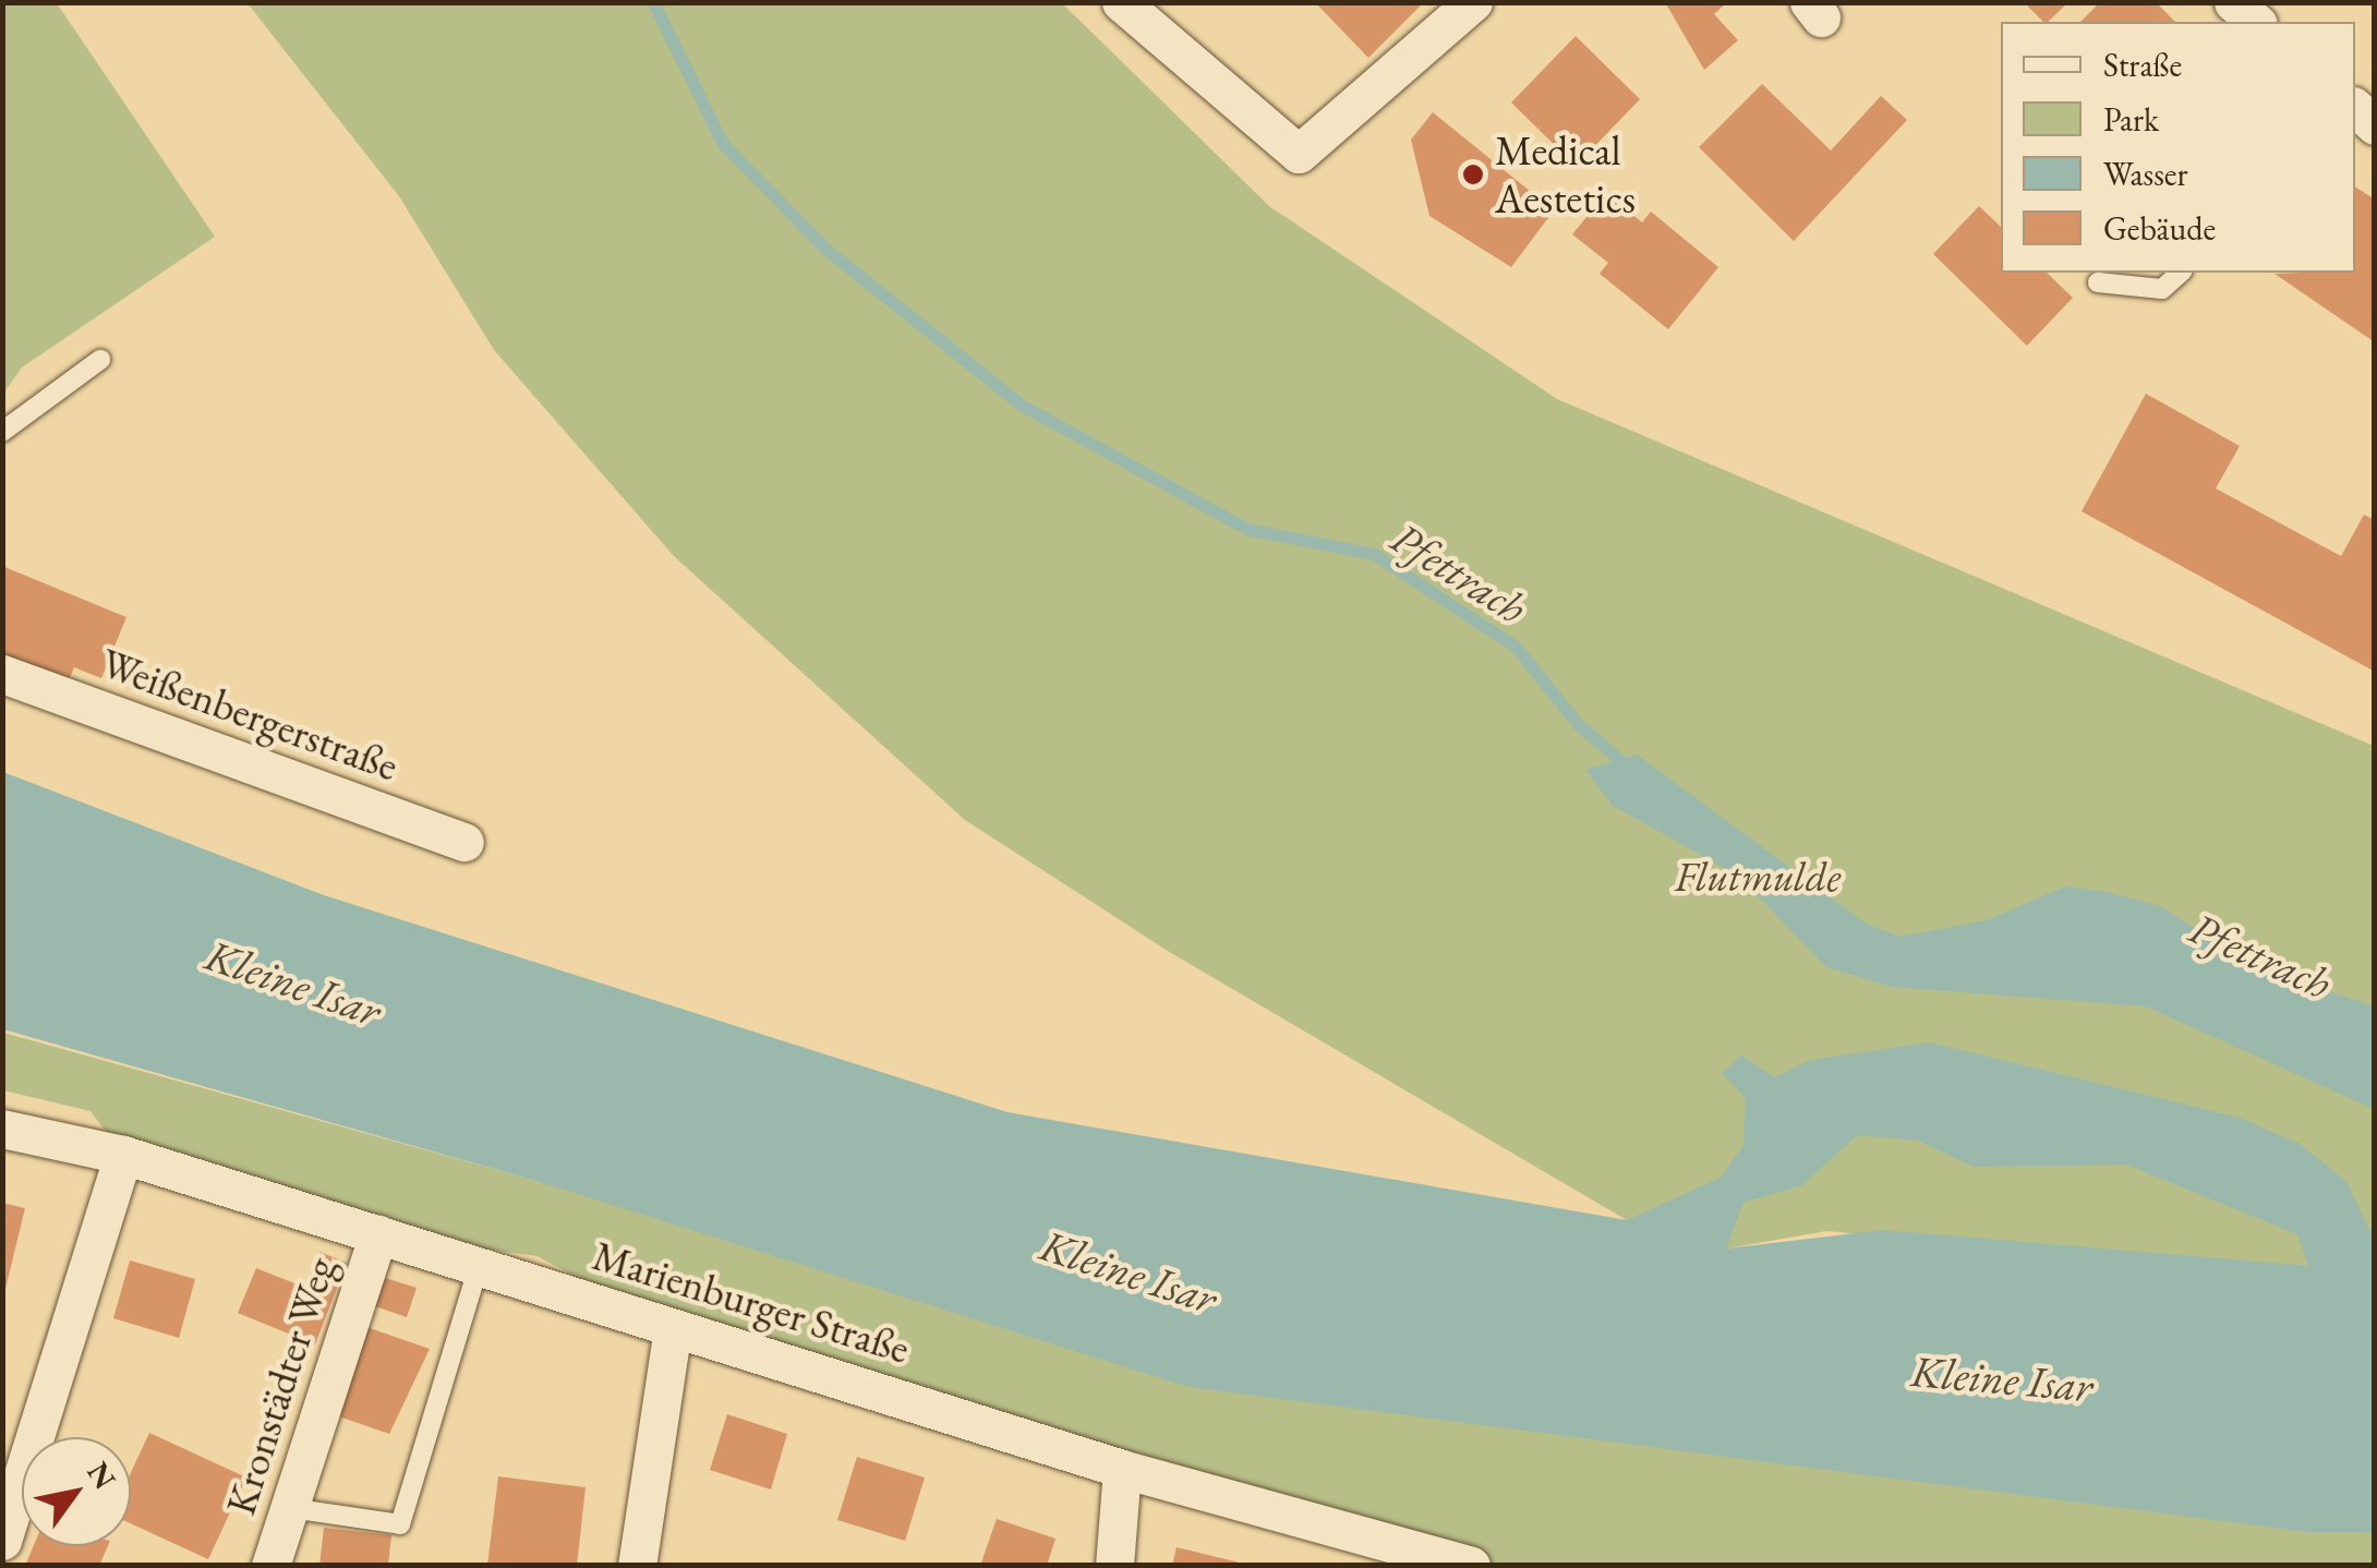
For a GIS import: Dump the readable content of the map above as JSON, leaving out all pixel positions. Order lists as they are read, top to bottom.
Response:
{
  "streets": {
    "street": ["Weißenbergerstraße", "Marienburger Straße", "Kronstädter Weg"]
  },
  "crossings": [
    ["Marienburger Straße", "Kronstädter Weg"]
  ],
  "water": ["Pfettrach", "Kleine Isar"],
  "parks": ["Flutmulde"],
  "places": ["Medical Aestetics"],
  "legend": [
    "Straße",
    "Park",
    "Wasser",
    "Gebäude"
  ],
  "north": "top right"
}
